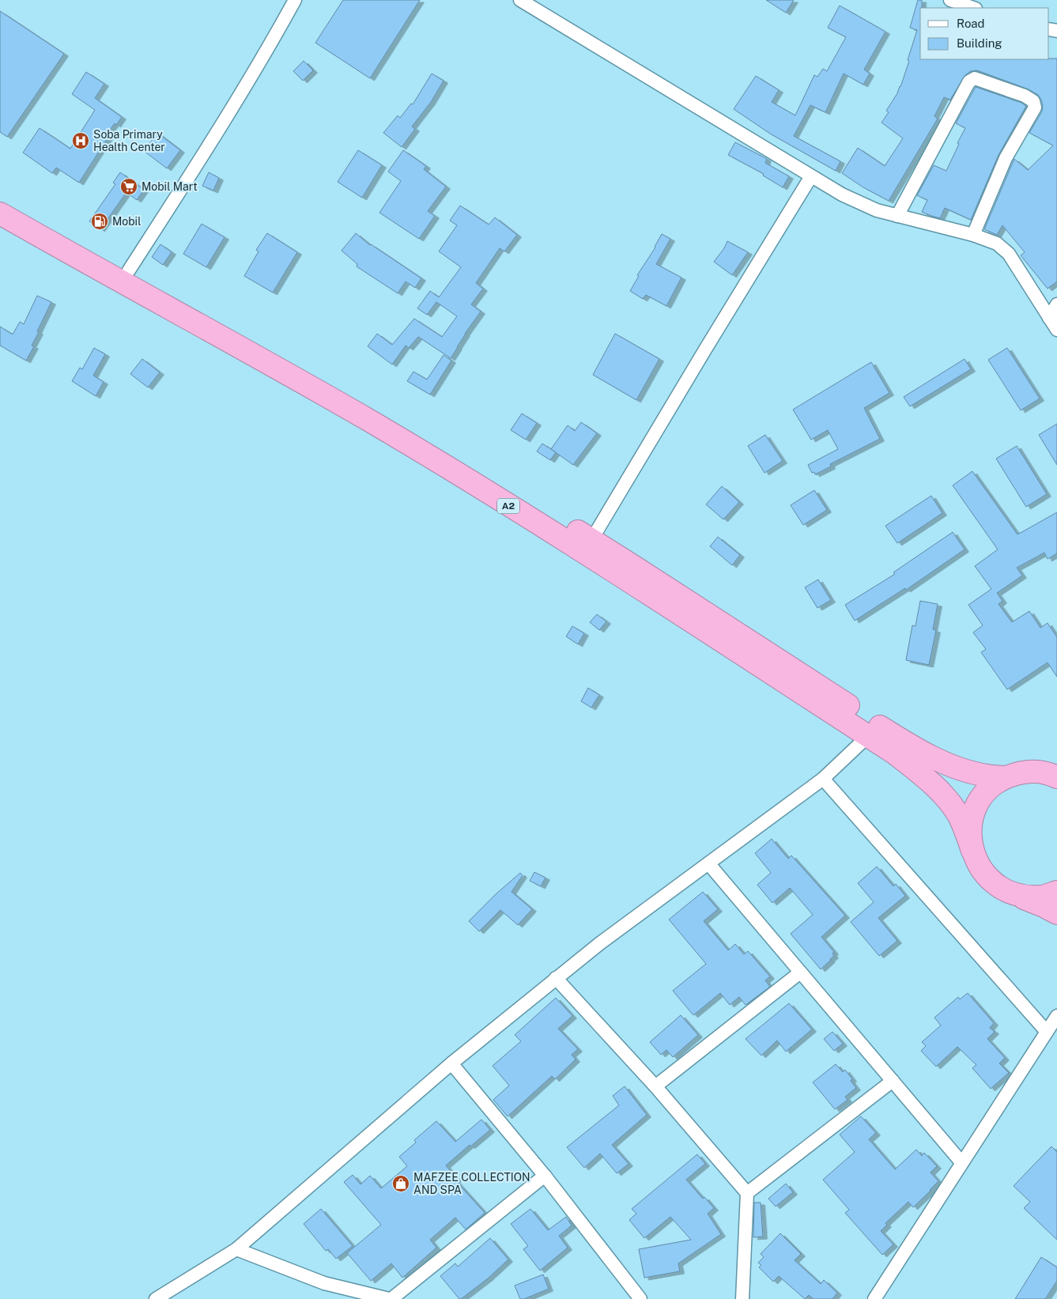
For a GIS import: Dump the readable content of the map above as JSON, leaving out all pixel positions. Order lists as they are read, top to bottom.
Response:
{
  "streets": {
    "highway": ["A2"]
  },
  "places": {
    "hospital": ["Soba Primary Health Center"],
    "supermarket": ["Mobil Mart"],
    "fuel station": ["Mobil"],
    "shop": ["MAFZEE COLLECTION AND SPA"]
  },
  "legend": ["Road", "Building"]
}
